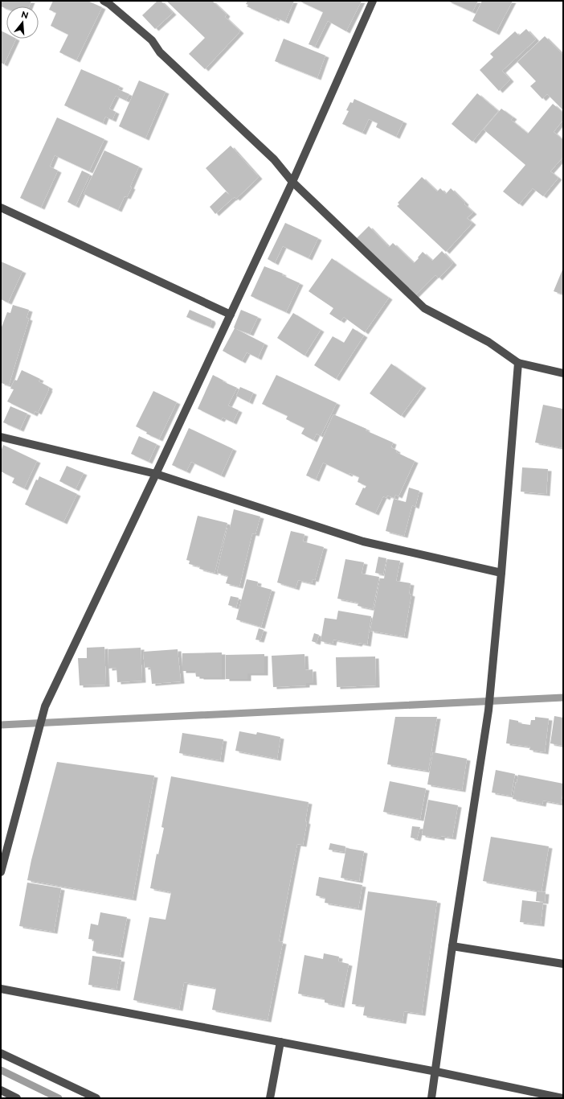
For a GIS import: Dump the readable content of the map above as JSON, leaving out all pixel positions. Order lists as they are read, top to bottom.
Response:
{
  "north": "top"
}
